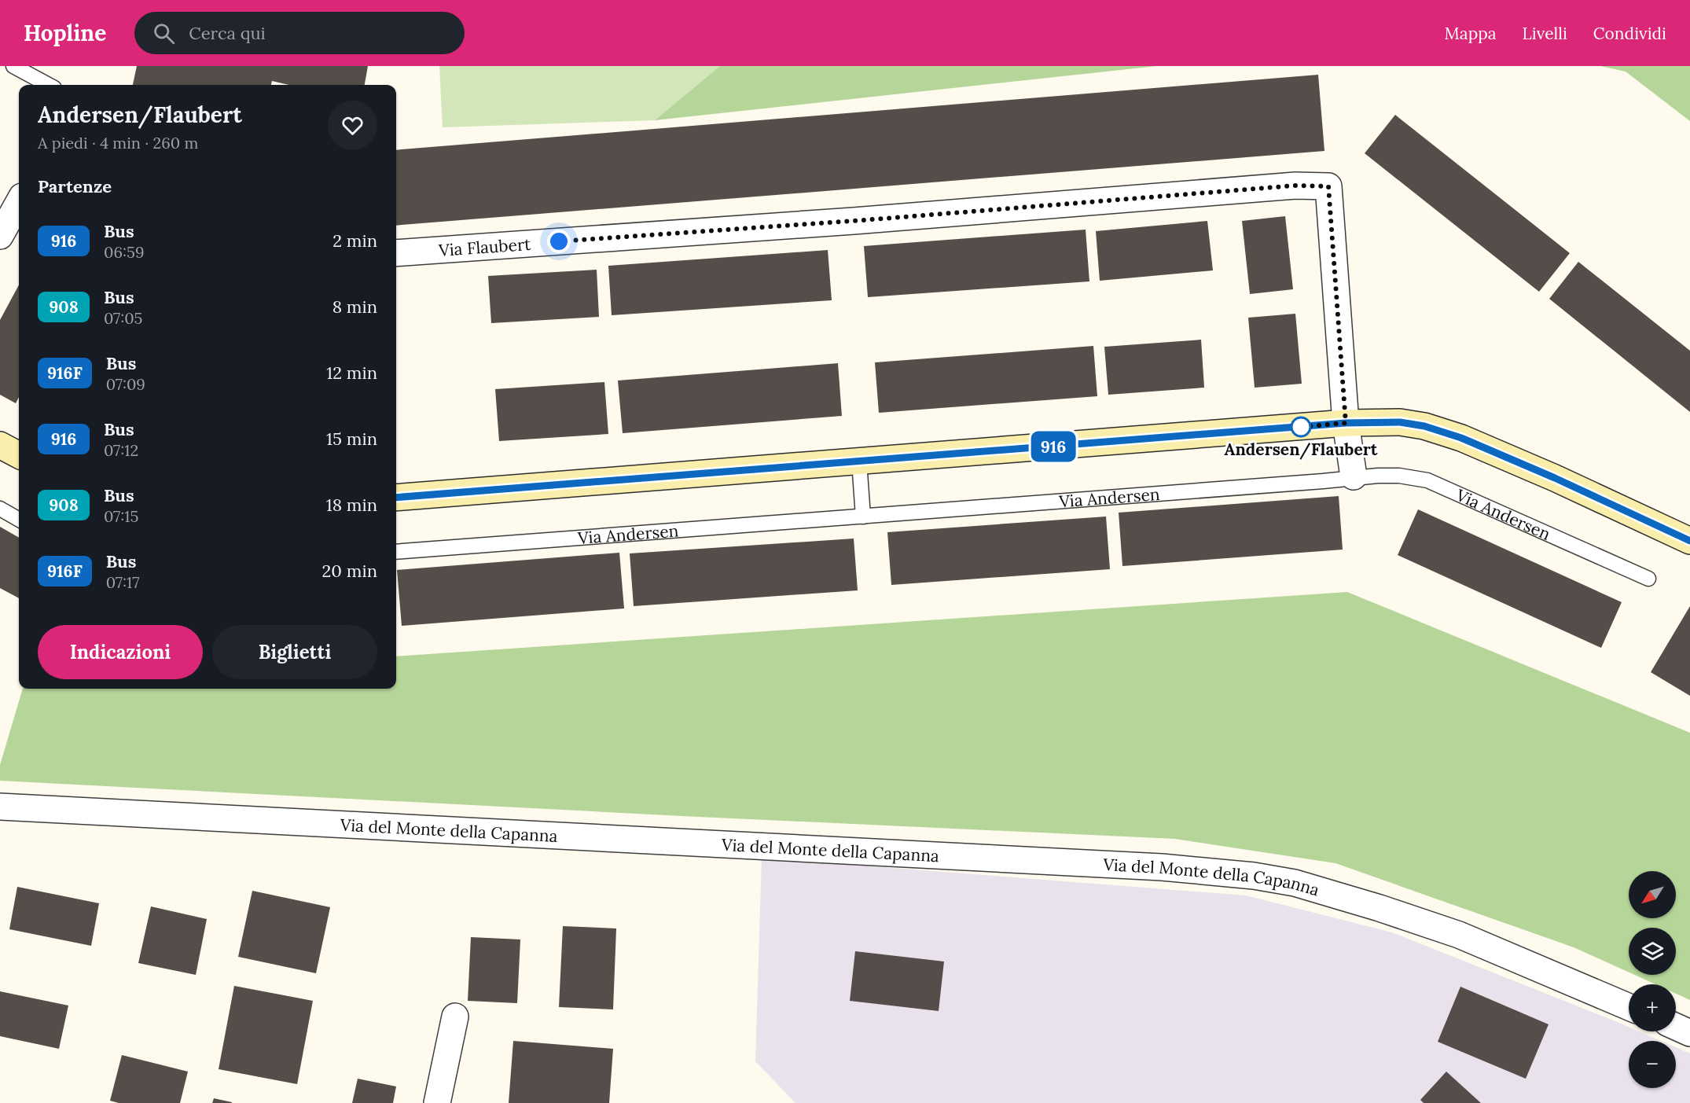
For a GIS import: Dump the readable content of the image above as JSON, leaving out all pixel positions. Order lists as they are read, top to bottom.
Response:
{
  "streets": {
    "street": ["Via Flaubert", "Via del Monte della Capanna"],
    "lane": ["Via Andersen"]
  },
  "places": ["Andersen/Flaubert"],
  "lines": ["bus line 916"],
  "north": "bottom left",
  "page": {
    "header": "Hopline",
    "search": "Cerca qui",
    "nav": ["Mappa", "Livelli", "Condividi"],
    "on_map": "916",
    "heading": [
      ["Andersen/Flaubert", "A piedi · 4 min · 260 m"],
      "Partenze"
    ],
    "list": [
      {
        "mark": "916",
        "name": "Bus",
        "note": "06:59",
        "value": "2 min"
      },
      {
        "mark": "908",
        "name": "Bus",
        "note": "07:05",
        "value": "8 min"
      },
      {
        "mark": "916F",
        "name": "Bus",
        "note": "07:09",
        "value": "12 min"
      },
      {
        "mark": "916",
        "name": "Bus",
        "note": "07:12",
        "value": "15 min"
      },
      {
        "mark": "908",
        "name": "Bus",
        "note": "07:15",
        "value": "18 min"
      },
      {
        "mark": "916F",
        "name": "Bus",
        "note": "07:17",
        "value": "20 min"
      }
    ],
    "buttons": ["Indicazioni", "Biglietti"],
    "map_buttons": ["+", "−"]
  }
}
